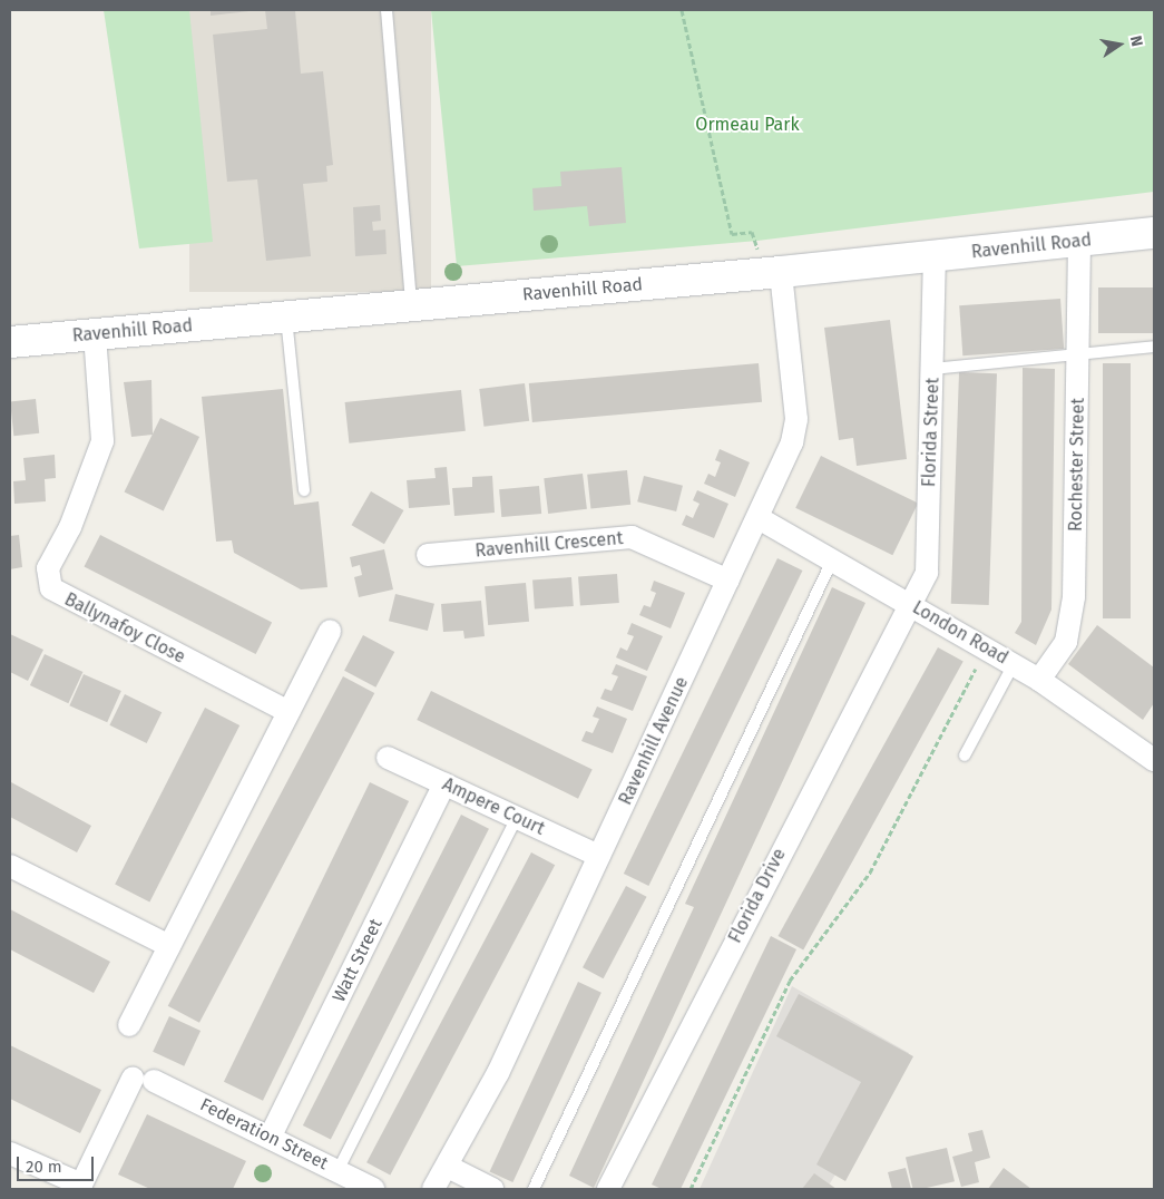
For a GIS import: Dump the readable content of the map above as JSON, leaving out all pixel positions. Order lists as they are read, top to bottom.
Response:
{
  "streets": {
    "main road": ["Ravenhill Road"],
    "street": [
      "Florida Street",
      "Rochester Street",
      "Ravenhill Crescent",
      "Ballynafoy Close",
      "London Road",
      "Ravenhill Avenue",
      "Ampere Court",
      "Florida Drive",
      "Watt Street",
      "Federation Street"
    ]
  },
  "crossings": [
    ["Ravenhill Road", "Florida Street"],
    ["Ravenhill Road", "Rochester Street"],
    ["Ravenhill Road", "Ballynafoy Close"],
    ["Ravenhill Road", "Ravenhill Avenue"],
    ["Florida Street", "London Road"],
    ["Florida Street", "Florida Drive"],
    ["Rochester Street", "London Road"],
    ["Ravenhill Crescent", "Ravenhill Avenue"],
    ["London Road", "Ravenhill Avenue"],
    ["London Road", "Florida Drive"],
    ["Ravenhill Avenue", "Ampere Court"],
    ["Ampere Court", "Watt Street"],
    ["Watt Street", "Federation Street"]
  ],
  "parks": ["Ormeau Park"],
  "scale_bar": "20 m",
  "north": "right"
}
